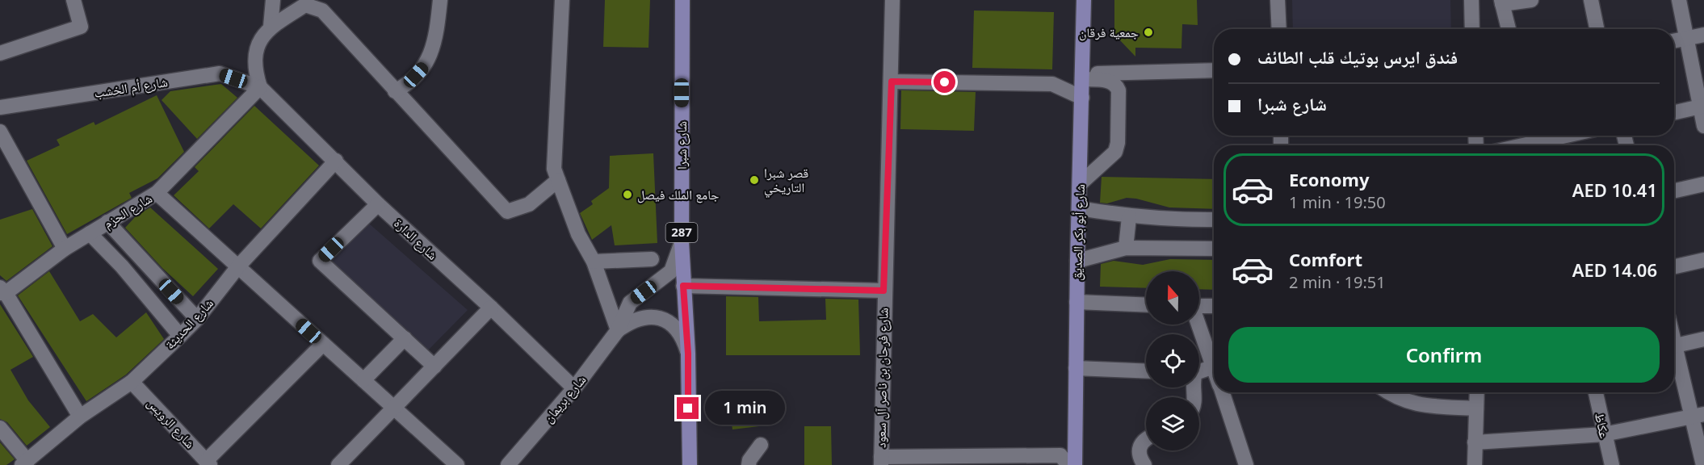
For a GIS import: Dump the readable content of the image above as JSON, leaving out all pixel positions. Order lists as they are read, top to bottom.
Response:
{
  "streets": {
    "main road": ["شارع شبرا", "287", "شارع أبو بكر الصديق"],
    "street": [
      "شارع أم الخشب",
      "شارع الحزم",
      "شارع الدارة",
      "شارع الحديثة",
      "شارع فرحان بن ناصر آل سعود",
      "شارع بريمان",
      "شارع الرويس",
      "عكاظ"
    ]
  },
  "crossings": [
    ["شارع أم الخشب", "شارع الحزم"],
    ["شارع أم الخشب", "شارع الدارة"],
    ["شارع الحزم", "شارع الدارة"],
    ["شارع الدارة", "شارع الحديثة"],
    ["شارع الدارة", "شارع بريمان"],
    ["شارع الحديثة", "شارع الرويس"]
  ],
  "places": ["جمعية فرقان", "قصر شبرا التاريخي", "جامع الملك فيصل"],
  "north": "top",
  "page": {
    "banner": ["فندق ايرس بوتيك قلب الطائف", "شارع شبرا"],
    "list": [
      {
        "name": "Economy",
        "note": "1 min · 19:50",
        "value": "AED 10.41"
      },
      {
        "name": "Comfort",
        "note": "2 min · 19:51",
        "value": "AED 14.06"
      }
    ],
    "buttons": "Confirm",
    "bubble": "1 min"
  }
}
